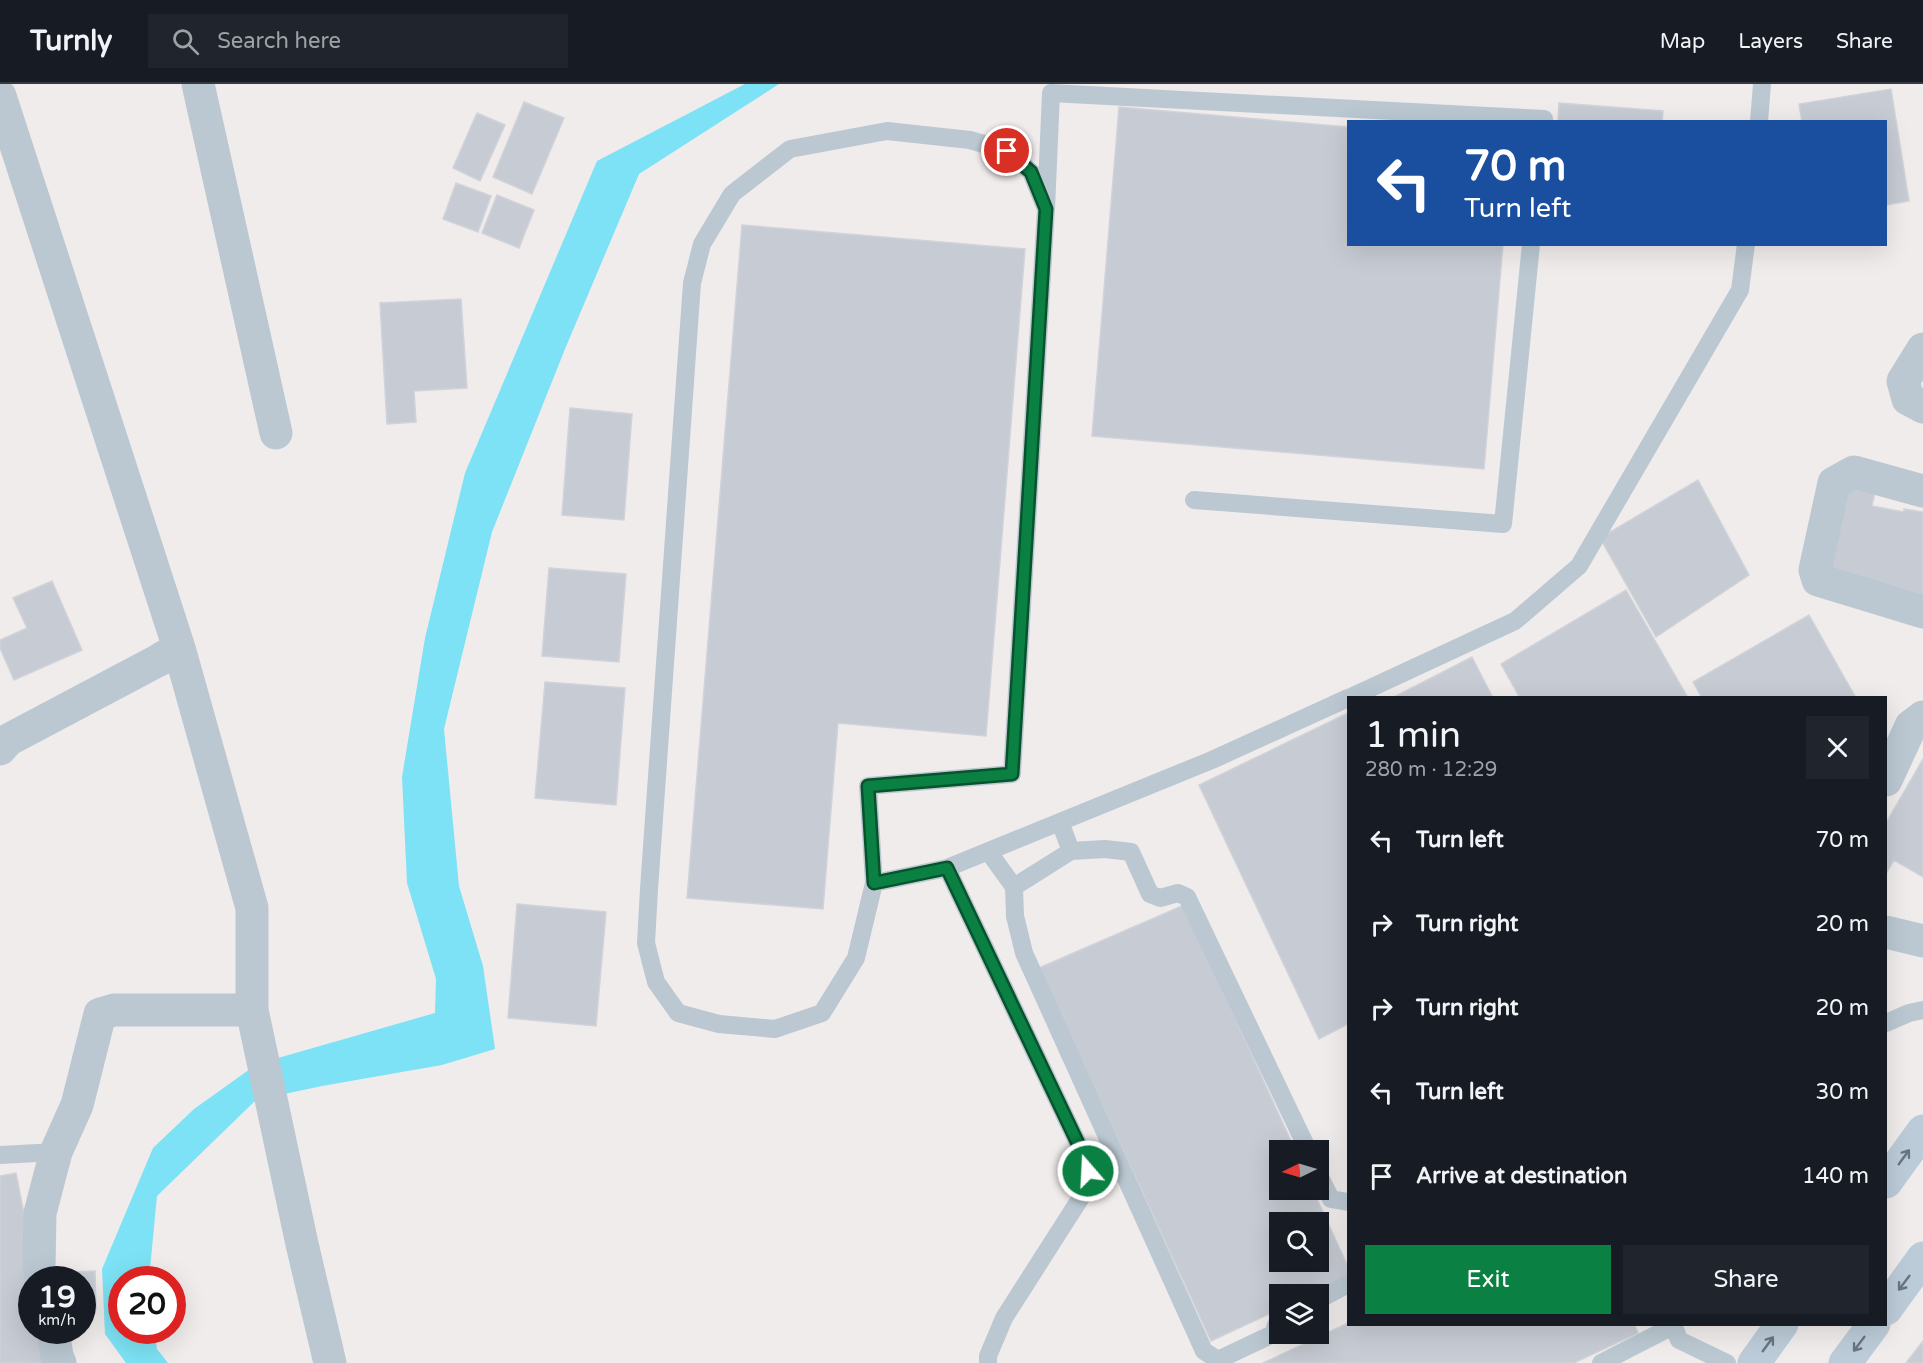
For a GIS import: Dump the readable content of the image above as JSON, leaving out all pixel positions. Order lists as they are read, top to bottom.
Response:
{
  "north": "left",
  "page": {
    "header": "Turnly",
    "search": "Search here",
    "nav": ["Map", "Layers", "Share"],
    "turn": ["70 m", "Turn left"],
    "heading": ["1 min", "280 m · 12:29"],
    "list": [
      {
        "name": "Turn left",
        "value": "70 m"
      },
      {
        "name": "Turn right",
        "value": "20 m"
      },
      {
        "name": "Turn right",
        "value": "20 m"
      },
      {
        "name": "Turn left",
        "value": "30 m"
      },
      {
        "name": "Arrive at destination",
        "value": "140 m"
      }
    ],
    "buttons": ["Exit", "Share"],
    "speed": "19 km/h",
    "limit": "20"
  }
}
